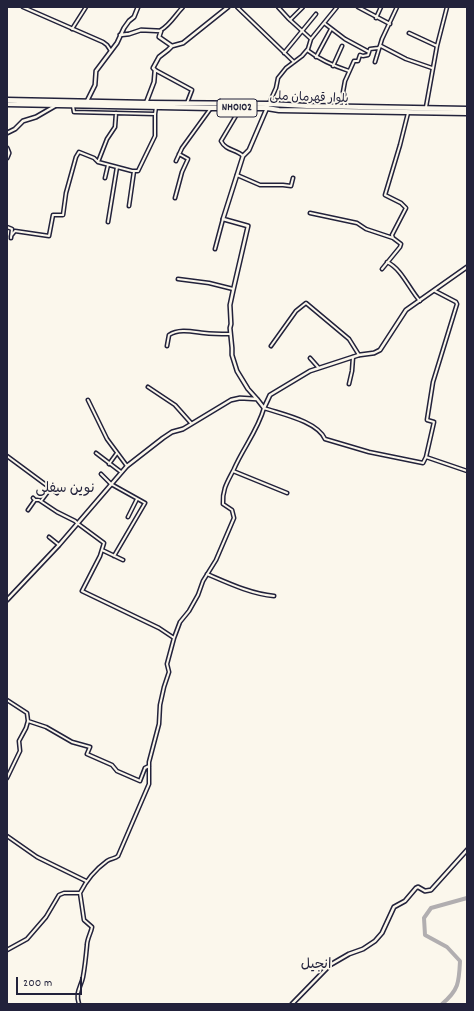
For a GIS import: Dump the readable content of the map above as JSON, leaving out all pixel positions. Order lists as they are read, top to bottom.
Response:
{
  "streets": {
    "highway": ["بلوار قهرمان ملی", "NH0102"]
  },
  "districts": ["نوین سفلى", "انجيل"],
  "scale_bar": "200 m"
}
